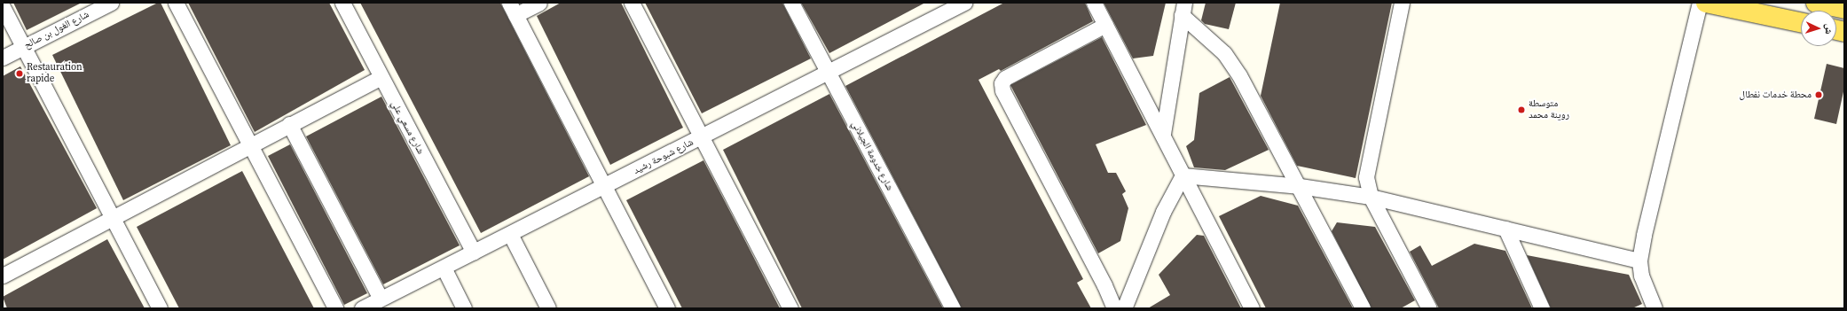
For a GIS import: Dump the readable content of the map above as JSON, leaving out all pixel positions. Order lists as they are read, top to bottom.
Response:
{
  "streets": {
    "street": [
      "شارع الغول بن صالح",
      "شارع مسعي علي",
      "شارع خدومة الجيلاني",
      "شارع شبوحة رشيد"
    ]
  },
  "crossings": [
    ["شارع مسعي علي", "شارع شبوحة رشيد"],
    ["شارع خدومة الجيلاني", "شارع شبوحة رشيد"]
  ],
  "places": ["Restauration rapide", "محطة خدمات نفطال", "متوسطة روينة محمد"],
  "north": "right"
}
